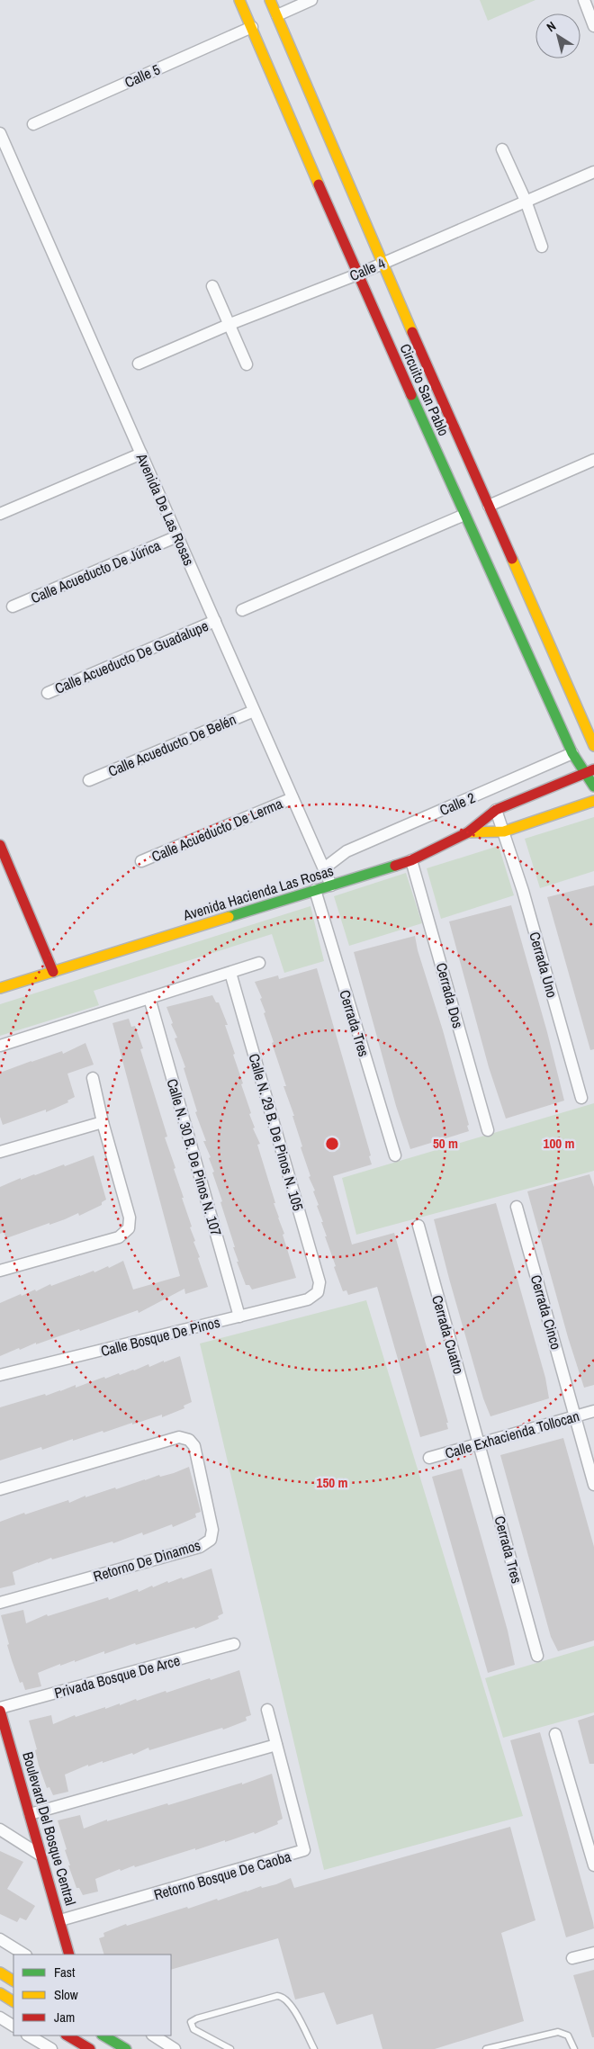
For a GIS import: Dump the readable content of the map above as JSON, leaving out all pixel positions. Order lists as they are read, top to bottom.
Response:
{
  "streets": {
    "main road": ["Circuito San Pablo", "Avenida Hacienda Las Rosas", "Boulevard Del Bosque Central"],
    "street": [
      "Calle 5",
      "Calle 4",
      "Avenida De Las Rosas",
      "Calle Acueducto De Júrica",
      "Calle Acueducto De Guadalupe",
      "Calle Acueducto De Belén",
      "Calle 2",
      "Calle Acueducto De Lerma",
      "Cerrada Uno",
      "Cerrada Dos",
      "Cerrada Tres",
      "Calle N. 29 B. De Pinos N. 105",
      "Calle N. 30 B. De Pinos N. 107",
      "Cerrada Cinco",
      "Cerrada Cuatro",
      "Calle Bosque De Pinos",
      "Calle Exhacienda Tollocan",
      "Retorno De Dinamos",
      "Privada Bosque De Arce",
      "Retorno Bosque De Caoba"
    ]
  },
  "crossings": [
    ["Calle 5", "Circuito San Pablo"],
    ["Calle 4", "Circuito San Pablo"],
    ["Circuito San Pablo", "Calle 2"],
    ["Circuito San Pablo", "Avenida Hacienda Las Rosas"],
    ["Avenida De Las Rosas", "Calle Acueducto De Júrica"],
    ["Avenida De Las Rosas", "Calle Acueducto De Guadalupe"],
    ["Avenida De Las Rosas", "Calle Acueducto De Belén"],
    ["Avenida De Las Rosas", "Calle 2"],
    ["Avenida De Las Rosas", "Calle Acueducto De Lerma"],
    ["Avenida De Las Rosas", "Avenida Hacienda Las Rosas"],
    ["Avenida Hacienda Las Rosas", "Cerrada Uno"],
    ["Avenida Hacienda Las Rosas", "Cerrada Dos"],
    ["Avenida Hacienda Las Rosas", "Cerrada Tres"],
    ["Cerrada Tres", "Cerrada Cuatro"],
    ["Cerrada Tres", "Calle Exhacienda Tollocan"],
    ["Calle N. 29 B. De Pinos N. 105", "Calle Bosque De Pinos"],
    ["Calle N. 30 B. De Pinos N. 107", "Calle Bosque De Pinos"],
    ["Cerrada Cinco", "Calle Exhacienda Tollocan"],
    ["Cerrada Cuatro", "Calle Exhacienda Tollocan"],
    ["Privada Bosque De Arce", "Boulevard Del Bosque Central"],
    ["Boulevard Del Bosque Central", "Retorno Bosque De Caoba"]
  ],
  "legend": ["Fast", "Slow", "Jam"],
  "north": "top left",
  "rings": ["50 m", "100 m", "150 m"]
}
